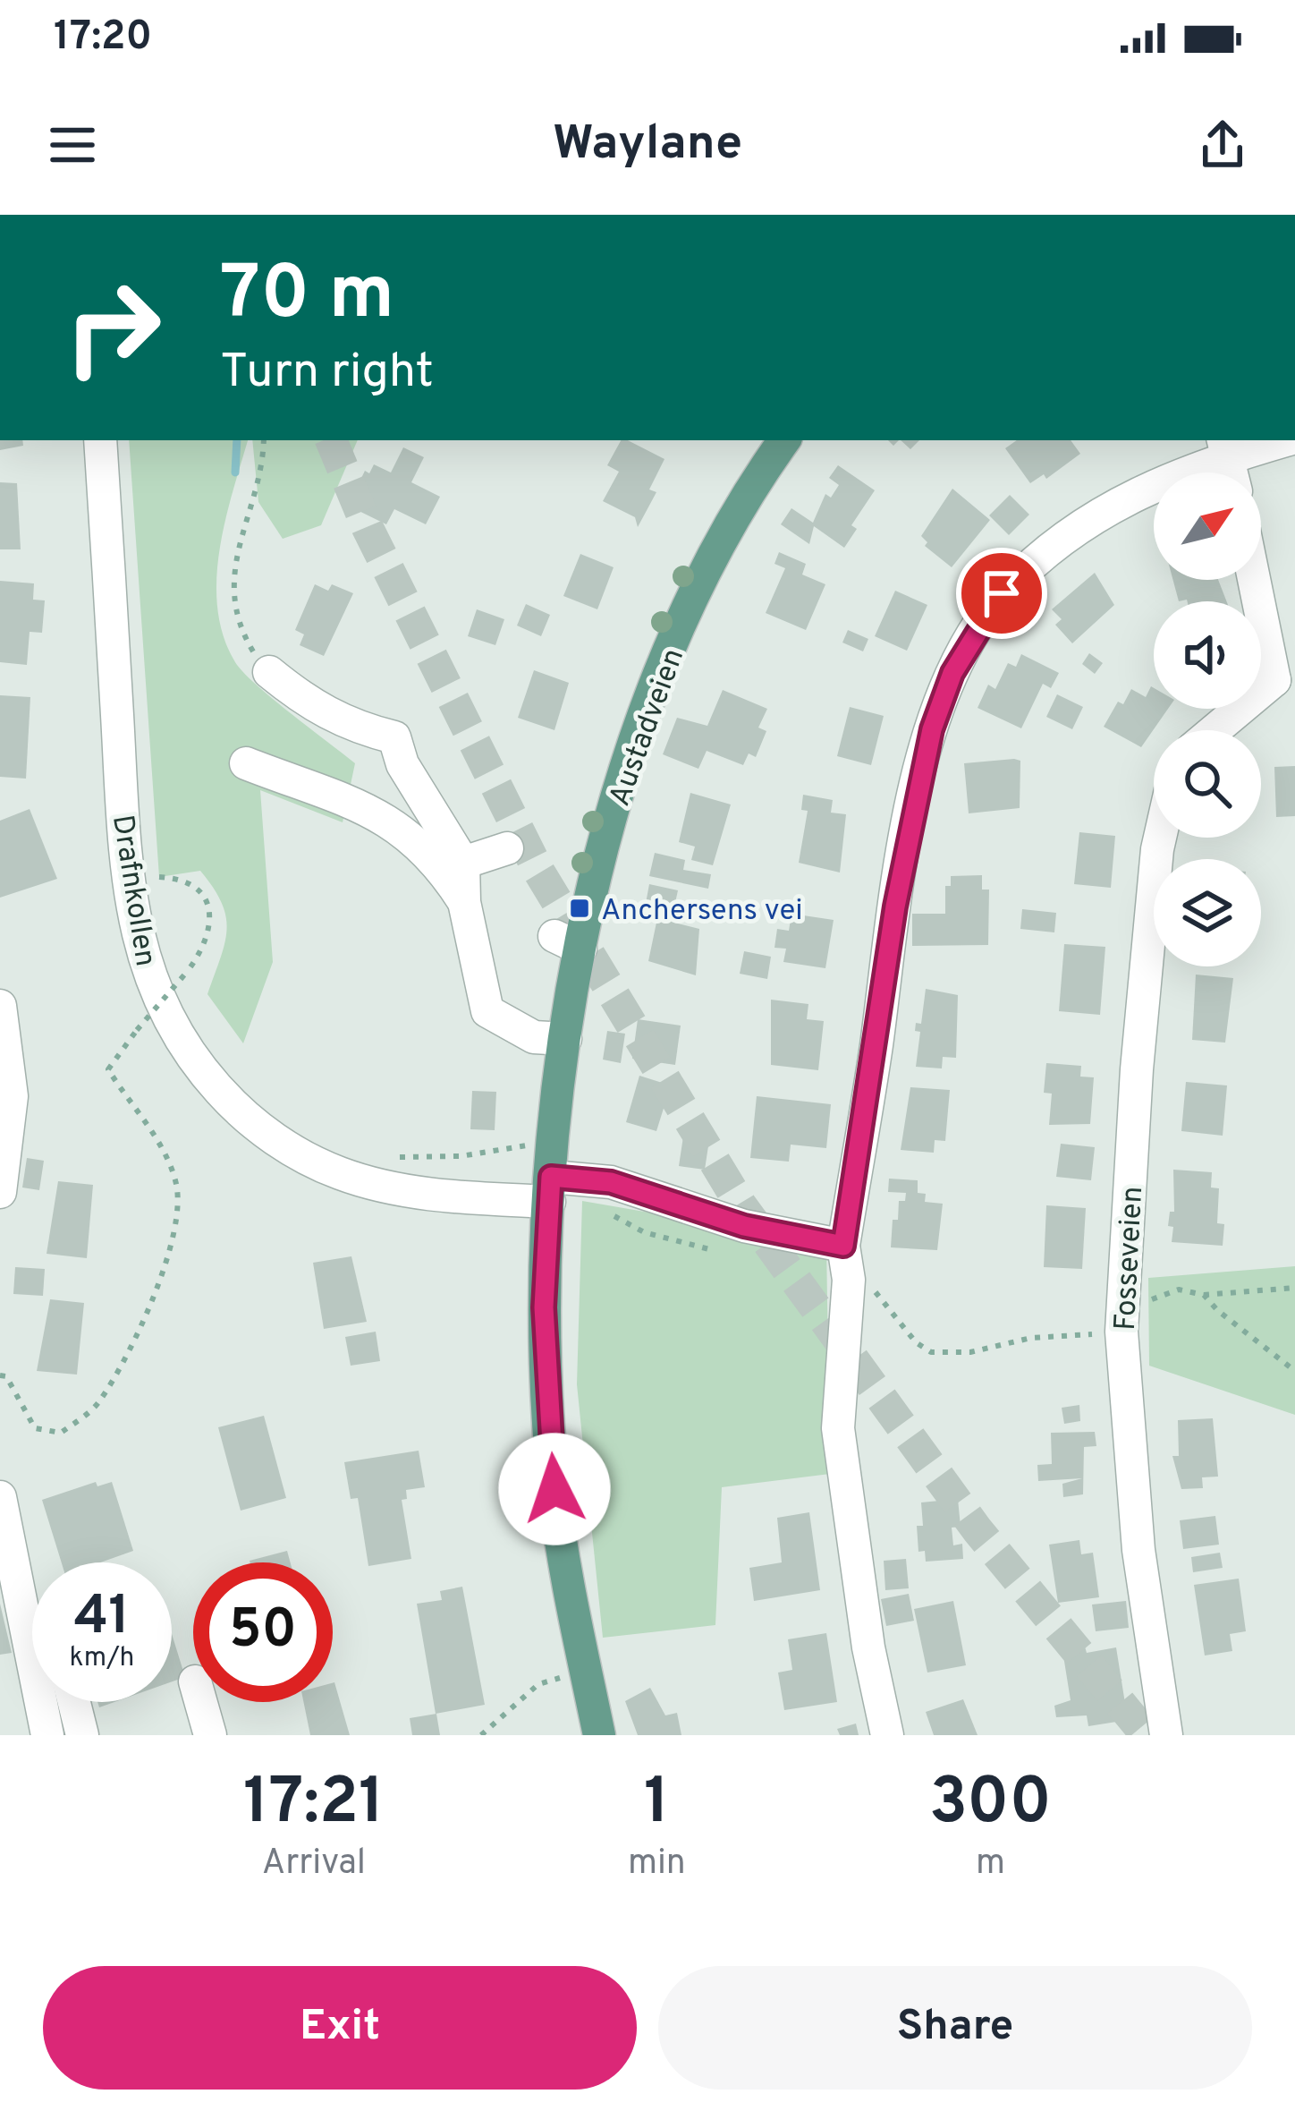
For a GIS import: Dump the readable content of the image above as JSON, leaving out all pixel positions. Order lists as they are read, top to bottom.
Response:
{
  "streets": {
    "main road": ["Austadveien"],
    "street": ["Drafnkollen", "Fosseveien"]
  },
  "crossings": [
    ["Austadveien", "Drafnkollen"]
  ],
  "places": {
    "transit": ["Anchersens vei"]
  },
  "north": "top right",
  "page": {
    "status": "17:20",
    "header": "Waylane",
    "turn": ["70 m", "Turn right"],
    "speed": "41 km/h",
    "limit": "50",
    "eta": [
      "17:21",
      "Arrival",
      "1",
      "min",
      "300",
      "m"
    ],
    "buttons": ["Exit", "Share"]
  }
}
